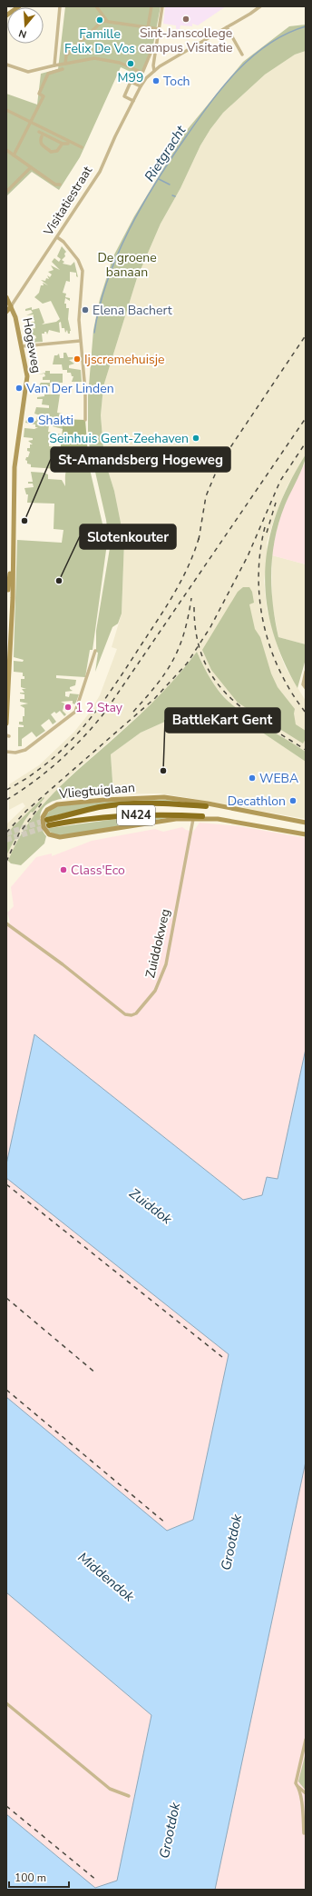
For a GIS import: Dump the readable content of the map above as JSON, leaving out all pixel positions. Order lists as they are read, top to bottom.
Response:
{
  "streets": {
    "highway": ["N424"],
    "main road": ["Hogeweg", "Vliegtuiglaan"],
    "street": ["Visitatiestraat", "Zuiddokweg"]
  },
  "crossings": [
    ["Visitatiestraat", "Hogeweg"],
    ["Vliegtuiglaan", "N424"],
    ["Vliegtuiglaan", "Zuiddokweg"]
  ],
  "water": [
    "Rietgracht",
    "Zuiddok",
    "Grootdok",
    "Middendok"
  ],
  "parks": ["De groene banaan"],
  "places": [
    "Sint-Janscollege campus Visitatie",
    "Famille Felix De Vos",
    "M99",
    "Toch",
    "Elena Bachert",
    "Ijscremehuisje",
    "Van Der Linden",
    "Shakti",
    "Seinhuis Gent-Zeehaven",
    "St-Amandsberg Hogeweg",
    "Slotenkouter",
    "1 2 Stay",
    "BattleKart Gent",
    "WEBA",
    "Decathlon",
    "Class'Eco"
  ],
  "scale_bar": "100 m",
  "north": "bottom"
}
